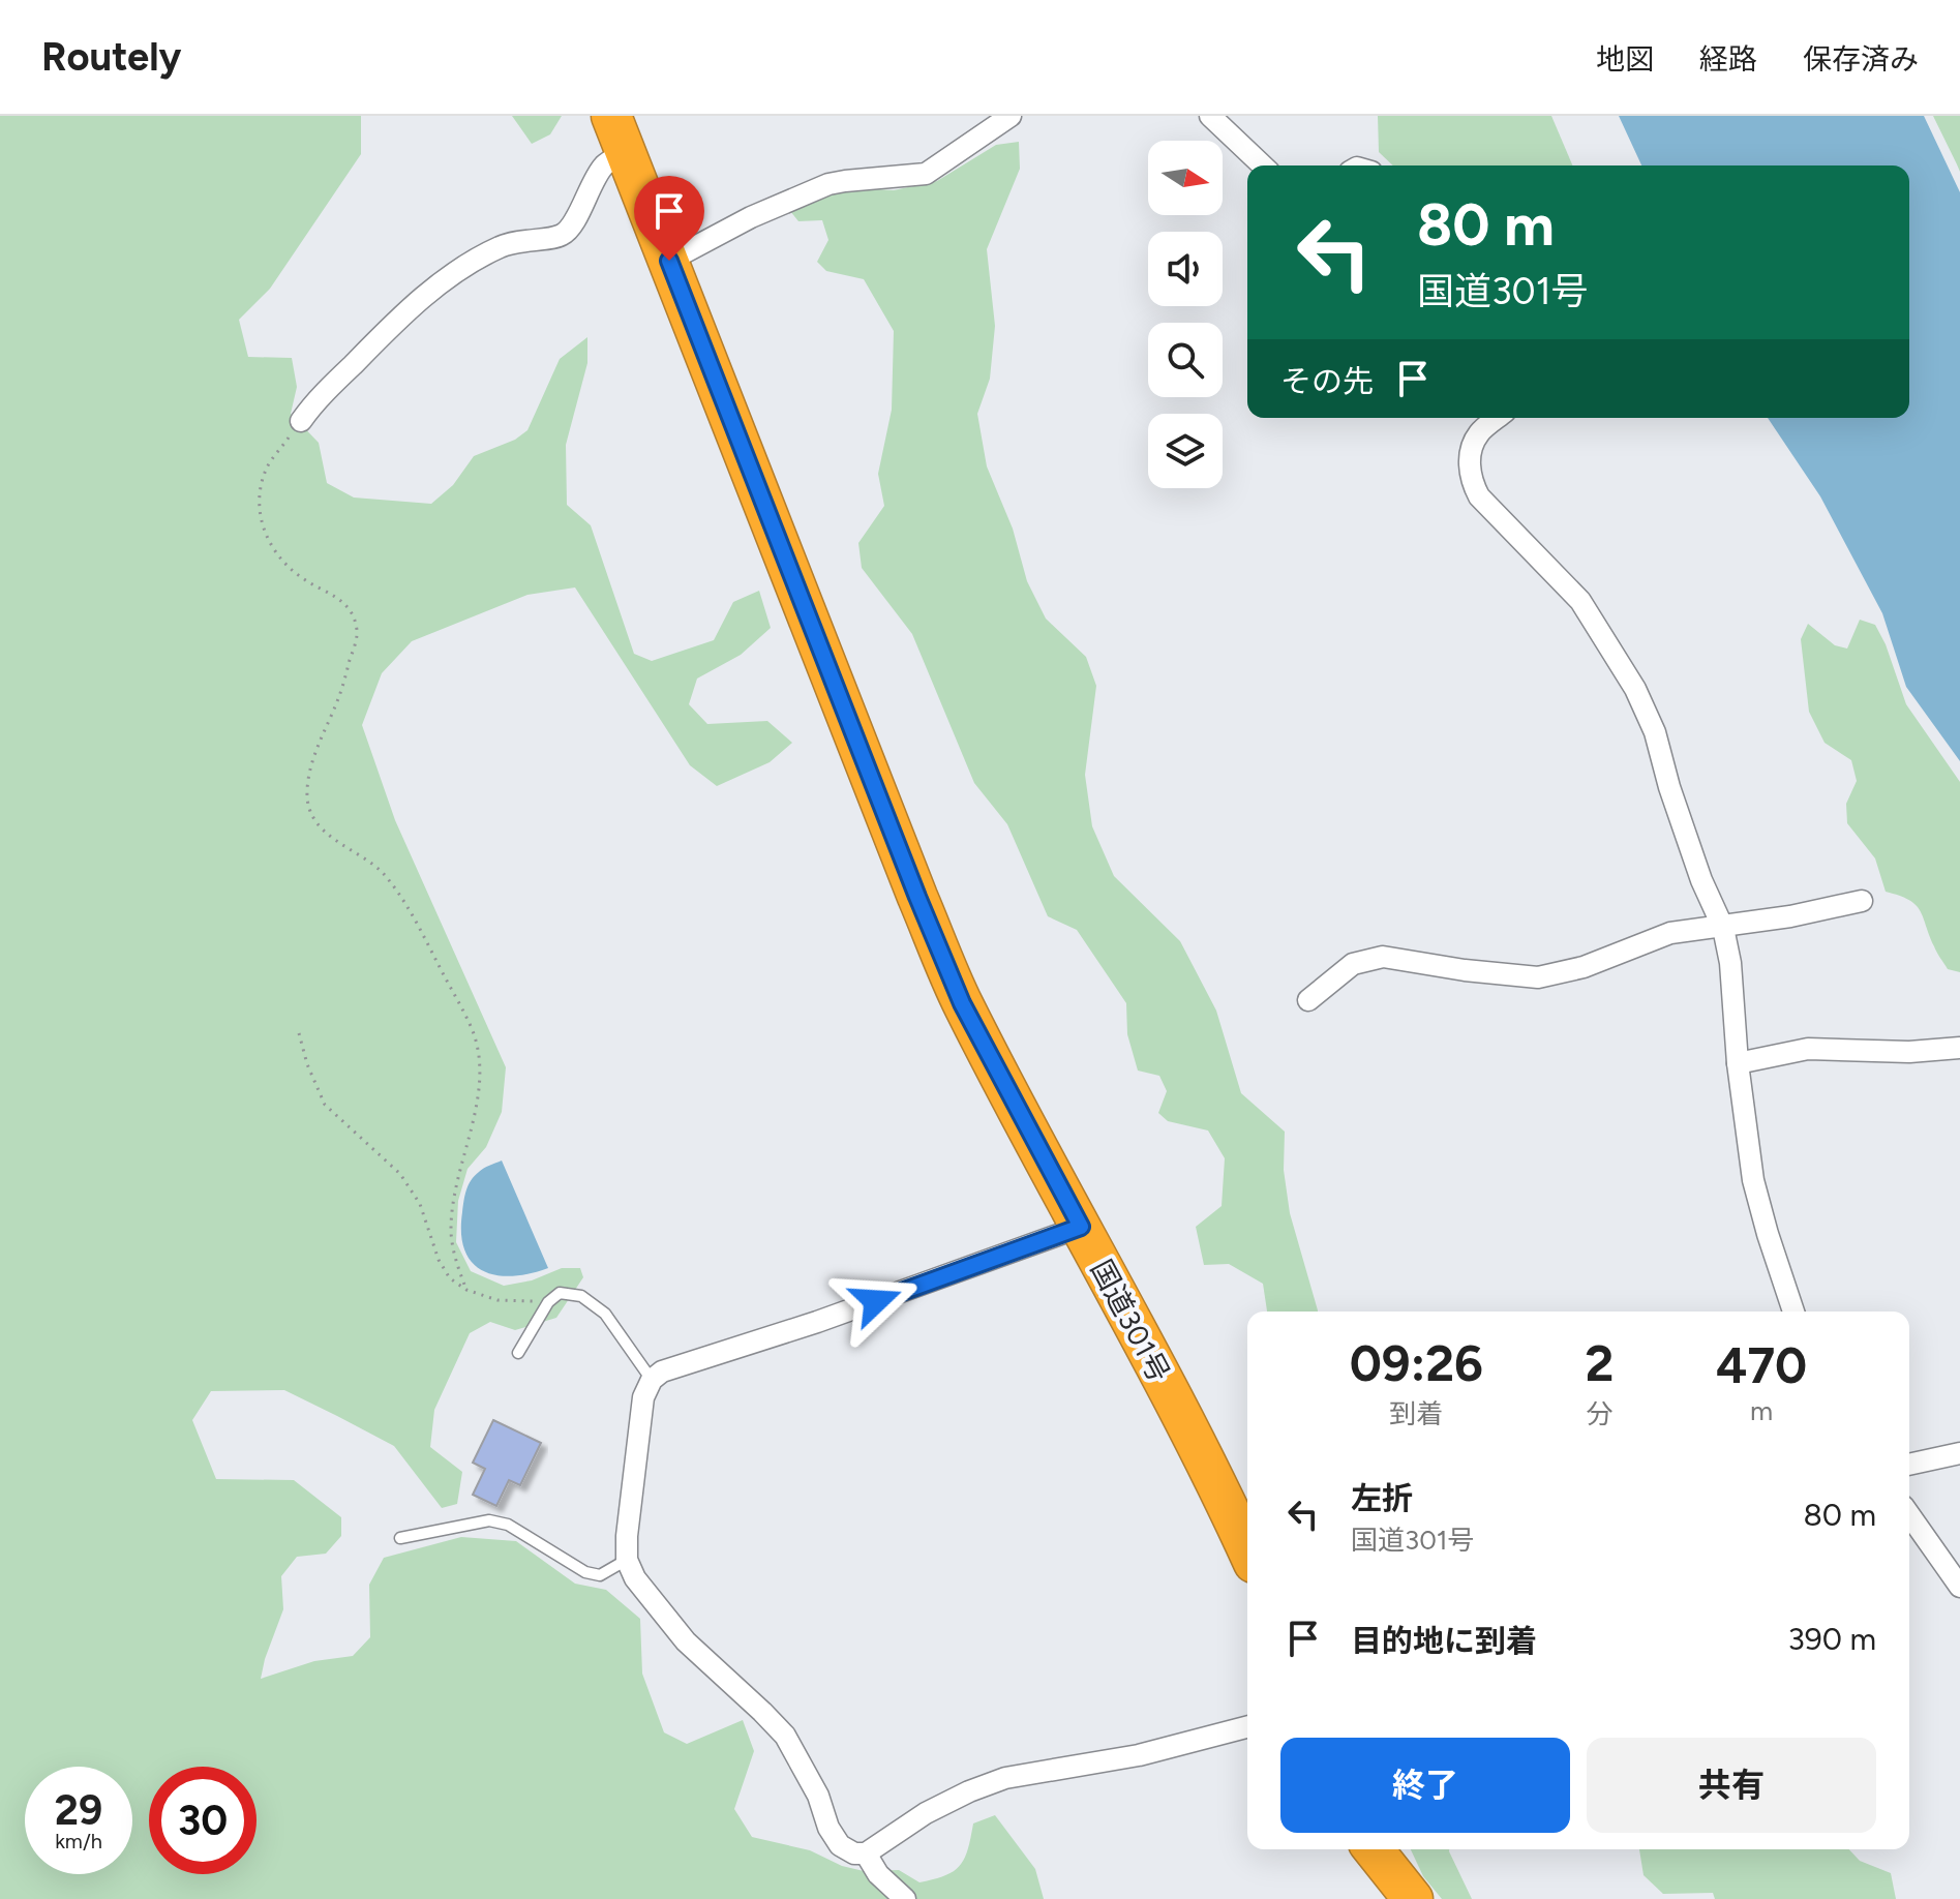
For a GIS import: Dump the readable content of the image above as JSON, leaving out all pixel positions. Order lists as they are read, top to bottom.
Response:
{
  "streets": {
    "highway": ["国道301号"]
  },
  "north": "right",
  "page": {
    "header": "Routely",
    "nav": ["地図", "経路", "保存済み"],
    "turn": ["80 m", "国道301号"],
    "then": "その先",
    "eta": [
      "09:26",
      "到着",
      "2",
      "分",
      "470",
      "m"
    ],
    "list": [
      {
        "name": "左折",
        "note": "国道301号",
        "value": "80 m"
      },
      {
        "name": "目的地に到着",
        "value": "390 m"
      }
    ],
    "buttons": ["終了", "共有"],
    "speed": "29 km/h",
    "limit": "30"
  }
}
